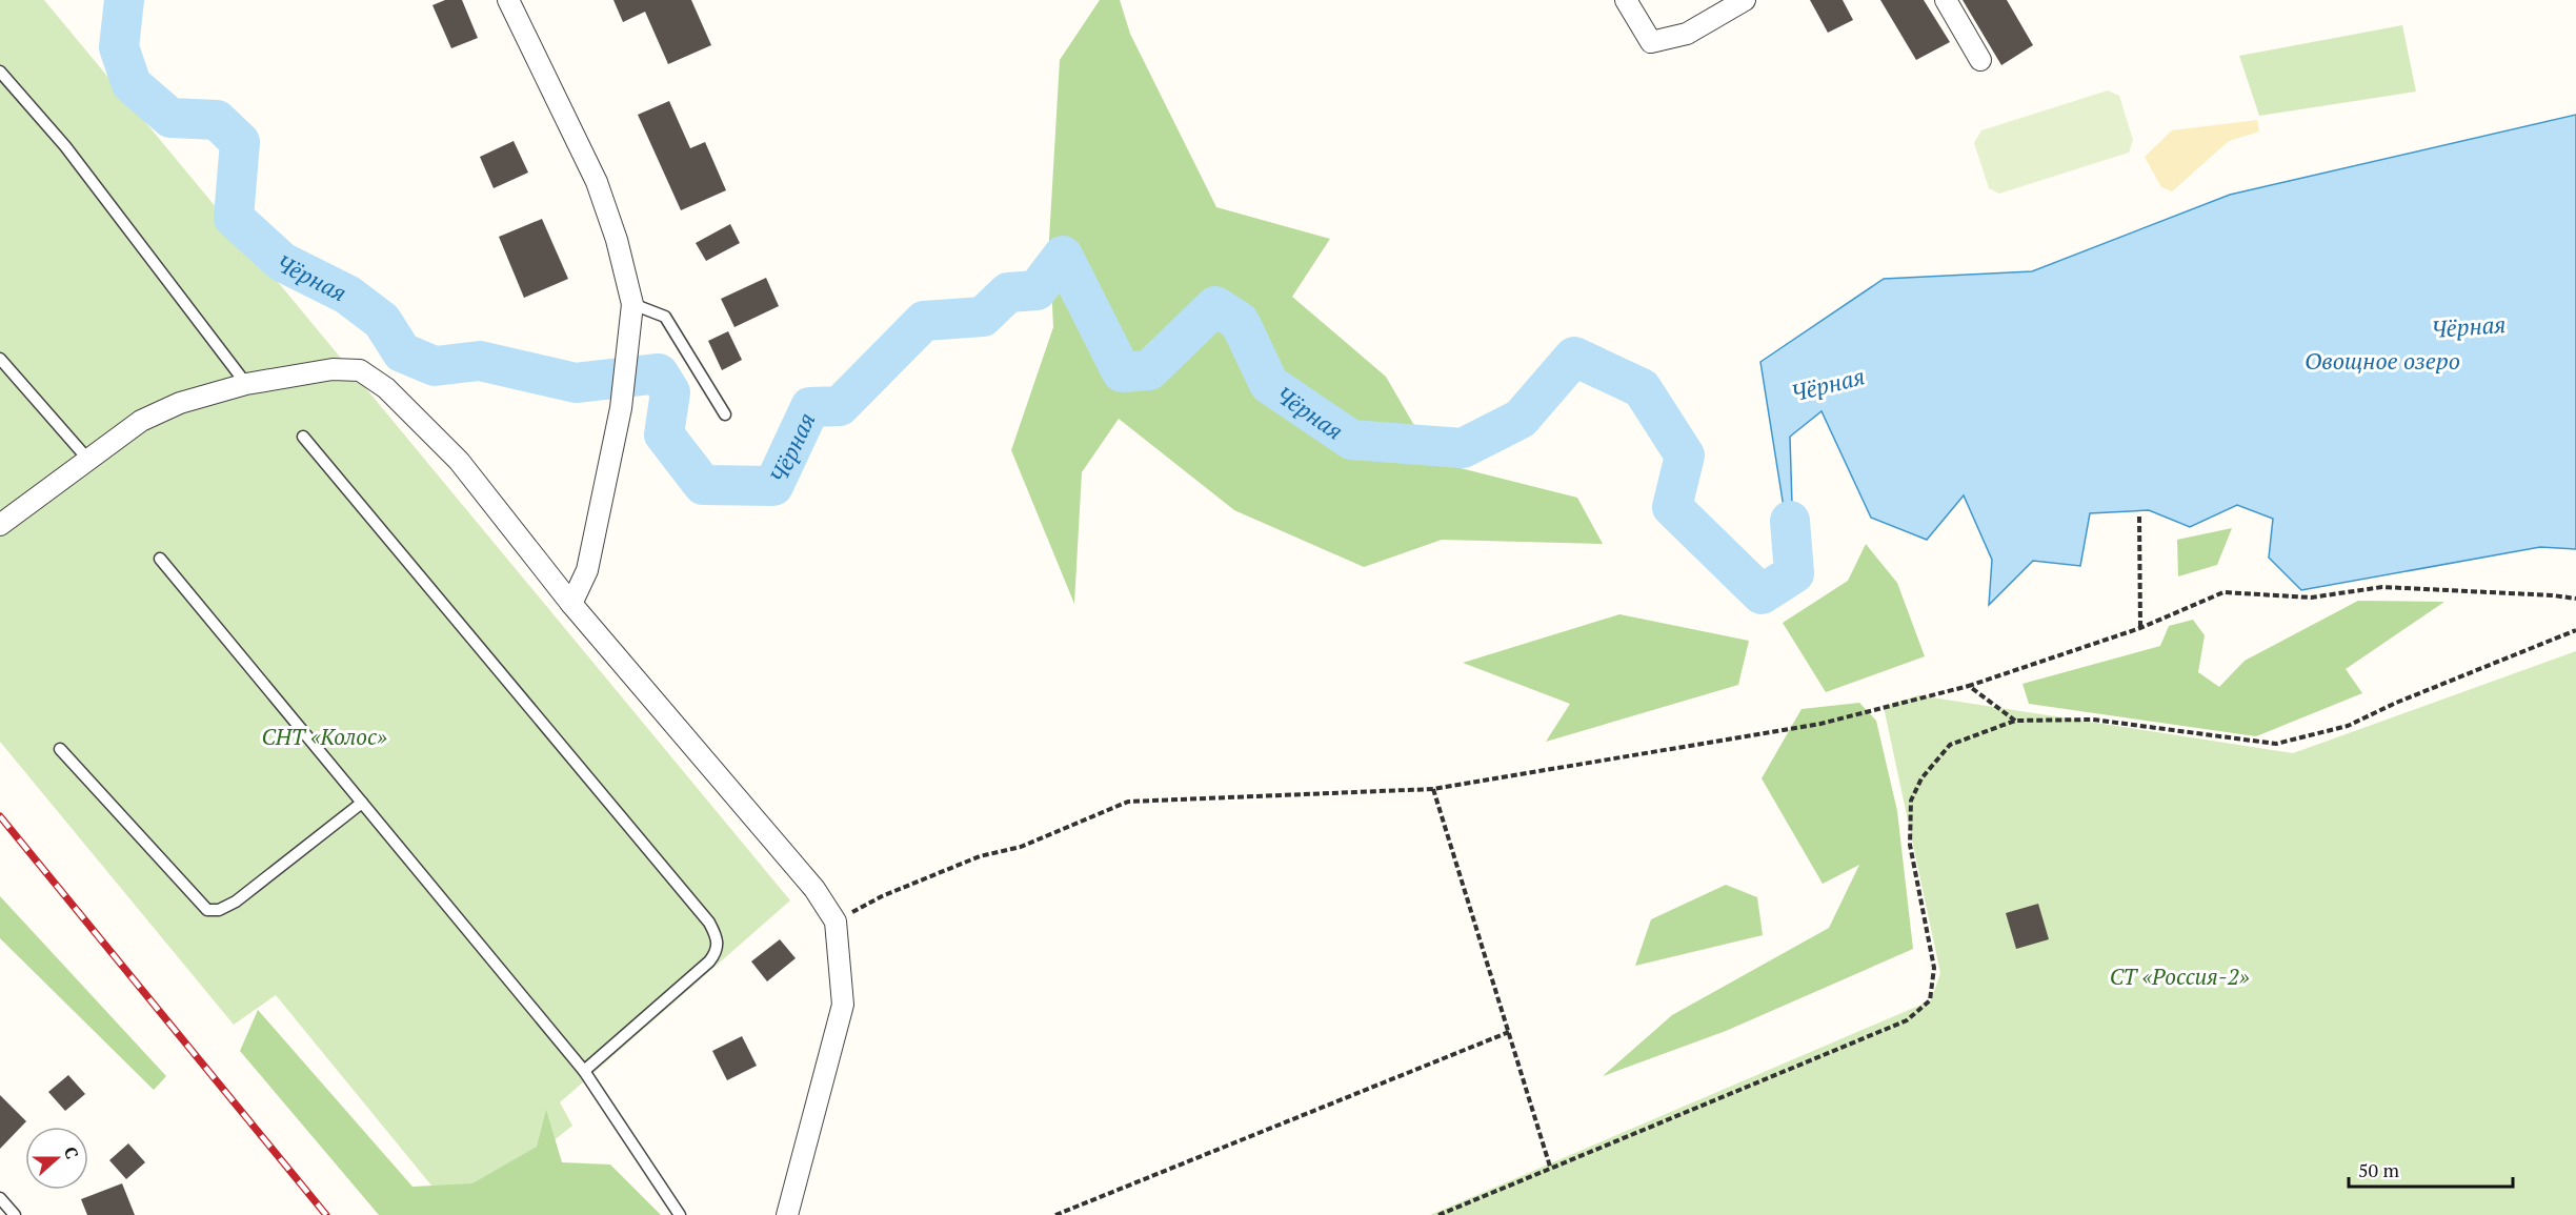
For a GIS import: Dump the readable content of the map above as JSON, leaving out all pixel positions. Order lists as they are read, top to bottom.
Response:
{
  "water": ["Чёрная", "Овощное озеро"],
  "parks": ["СНТ «Колос»", "СТ «Россия-2»"],
  "scale_bar": "50 m",
  "north": "right"
}
